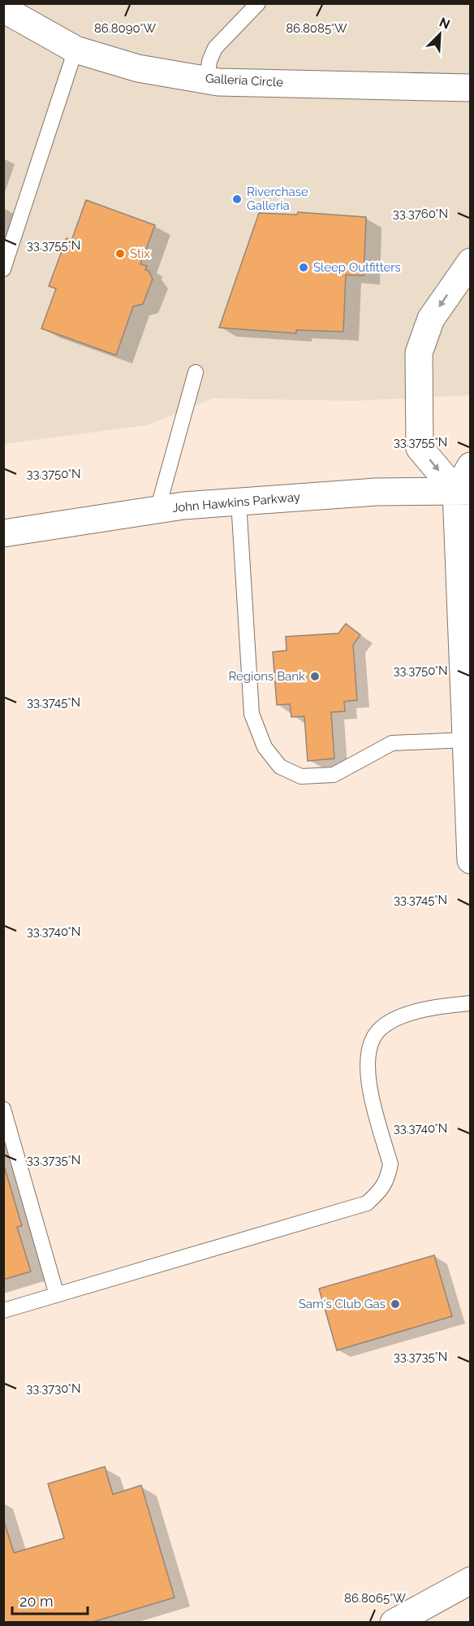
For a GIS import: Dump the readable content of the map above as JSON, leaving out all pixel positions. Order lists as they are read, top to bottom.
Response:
{
  "streets": {
    "street": ["Galleria Circle", "John Hawkins Parkway"]
  },
  "places": [
    "Riverchase Galleria",
    "Stix",
    "Sleep Outfitters",
    "Regions Bank",
    "Sam's Club Gas"
  ],
  "scale_bar": "20 m",
  "north": "top right",
  "coordinates": [
    "86.8090°W",
    "86.8085°W",
    "33.3760°N",
    "33.3755°N",
    "33.3750°N",
    "33.3745°N",
    "33.3740°N",
    "33.3735°N",
    "33.3730°N",
    "86.8065°W"
  ]
}
